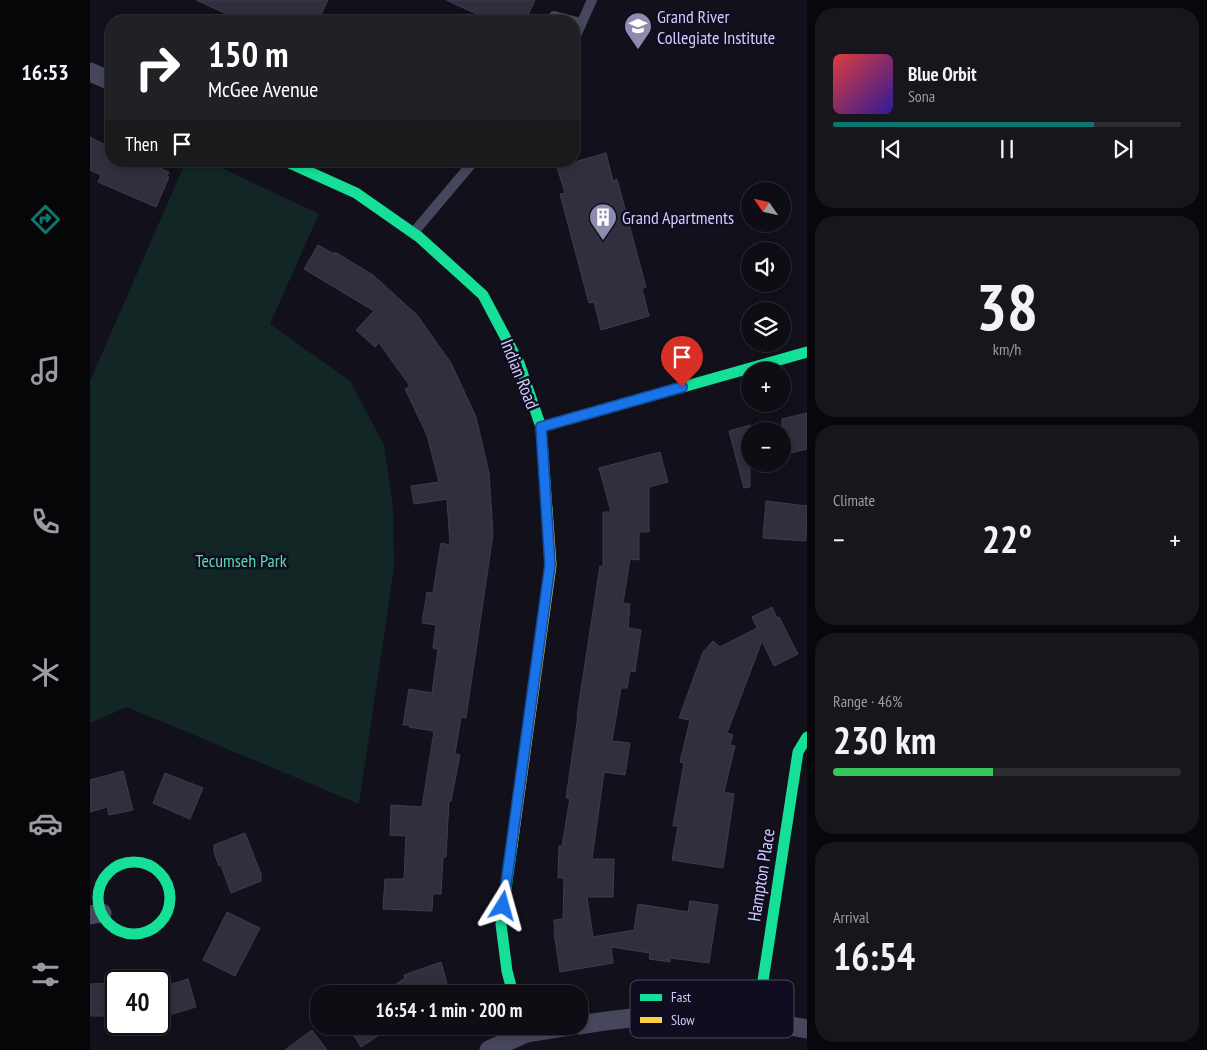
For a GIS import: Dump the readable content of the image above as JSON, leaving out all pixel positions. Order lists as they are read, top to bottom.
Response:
{
  "streets": {
    "street": ["Indian Road", "Hampton Place"]
  },
  "parks": ["Tecumseh Park"],
  "places": {
    "school or university": ["Grand River Collegiate Institute"],
    "building": ["Grand Apartments"]
  },
  "legend": ["Fast", "Slow"],
  "north": "top left",
  "page": {
    "tabs": "16:53",
    "turn": ["150 m", "McGee Avenue"],
    "song": ["Blue Orbit", "Sona"],
    "then": "Then",
    "map_buttons": ["+", "−"],
    "tile": [
      ["38", "km/h"],
      "Climate",
      ["Range · 46%", "230 km"],
      ["Arrival", "16:54"]
    ],
    "heat": ["−", "22°", "+"],
    "limit": "40",
    "trip": "16:54 · 1 min · 200 m"
  }
}
